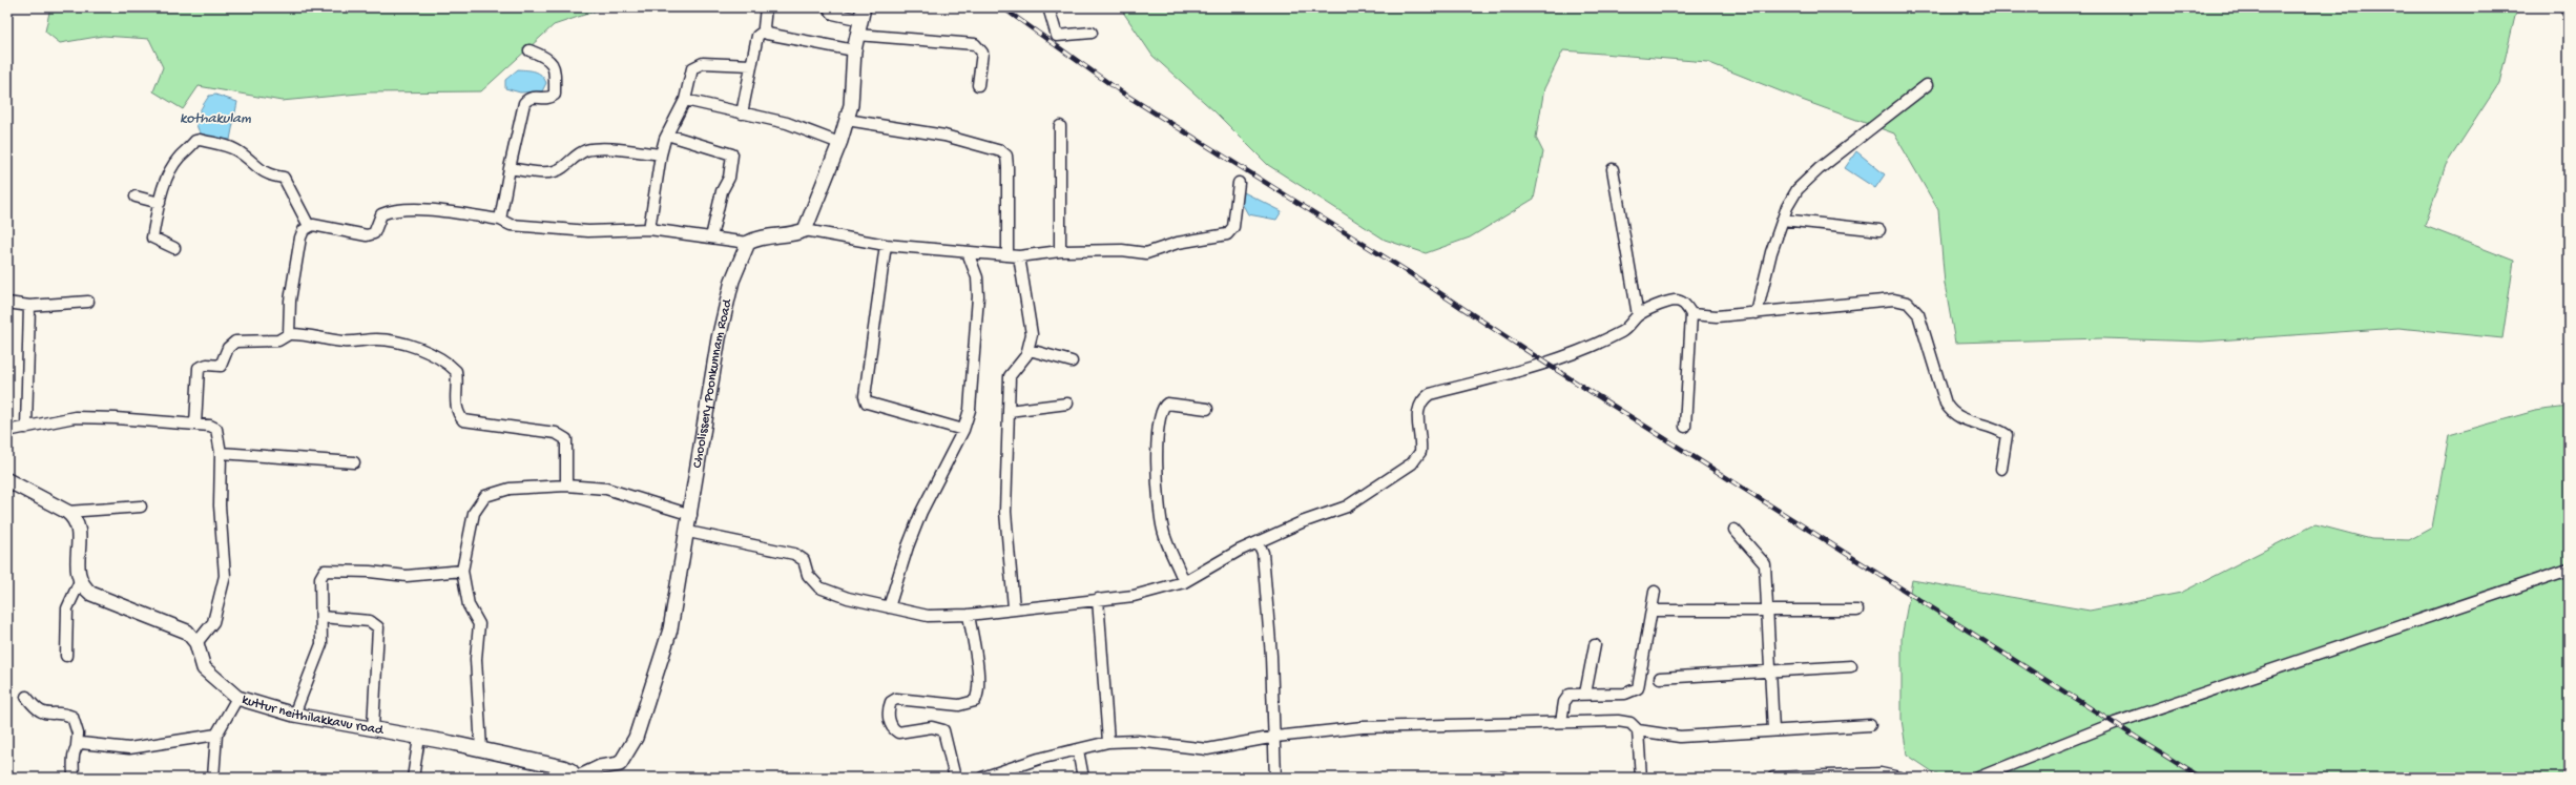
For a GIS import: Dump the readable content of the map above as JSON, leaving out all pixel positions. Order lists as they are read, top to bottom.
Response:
{
  "streets": {
    "street": ["Choolissery Poonkunnam Road", "kuttur neithilakkavu road"]
  },
  "crossings": [
    ["Choolissery Poonkunnam Road", "kuttur neithilakkavu road"]
  ],
  "water": ["kothakulam"]
}
